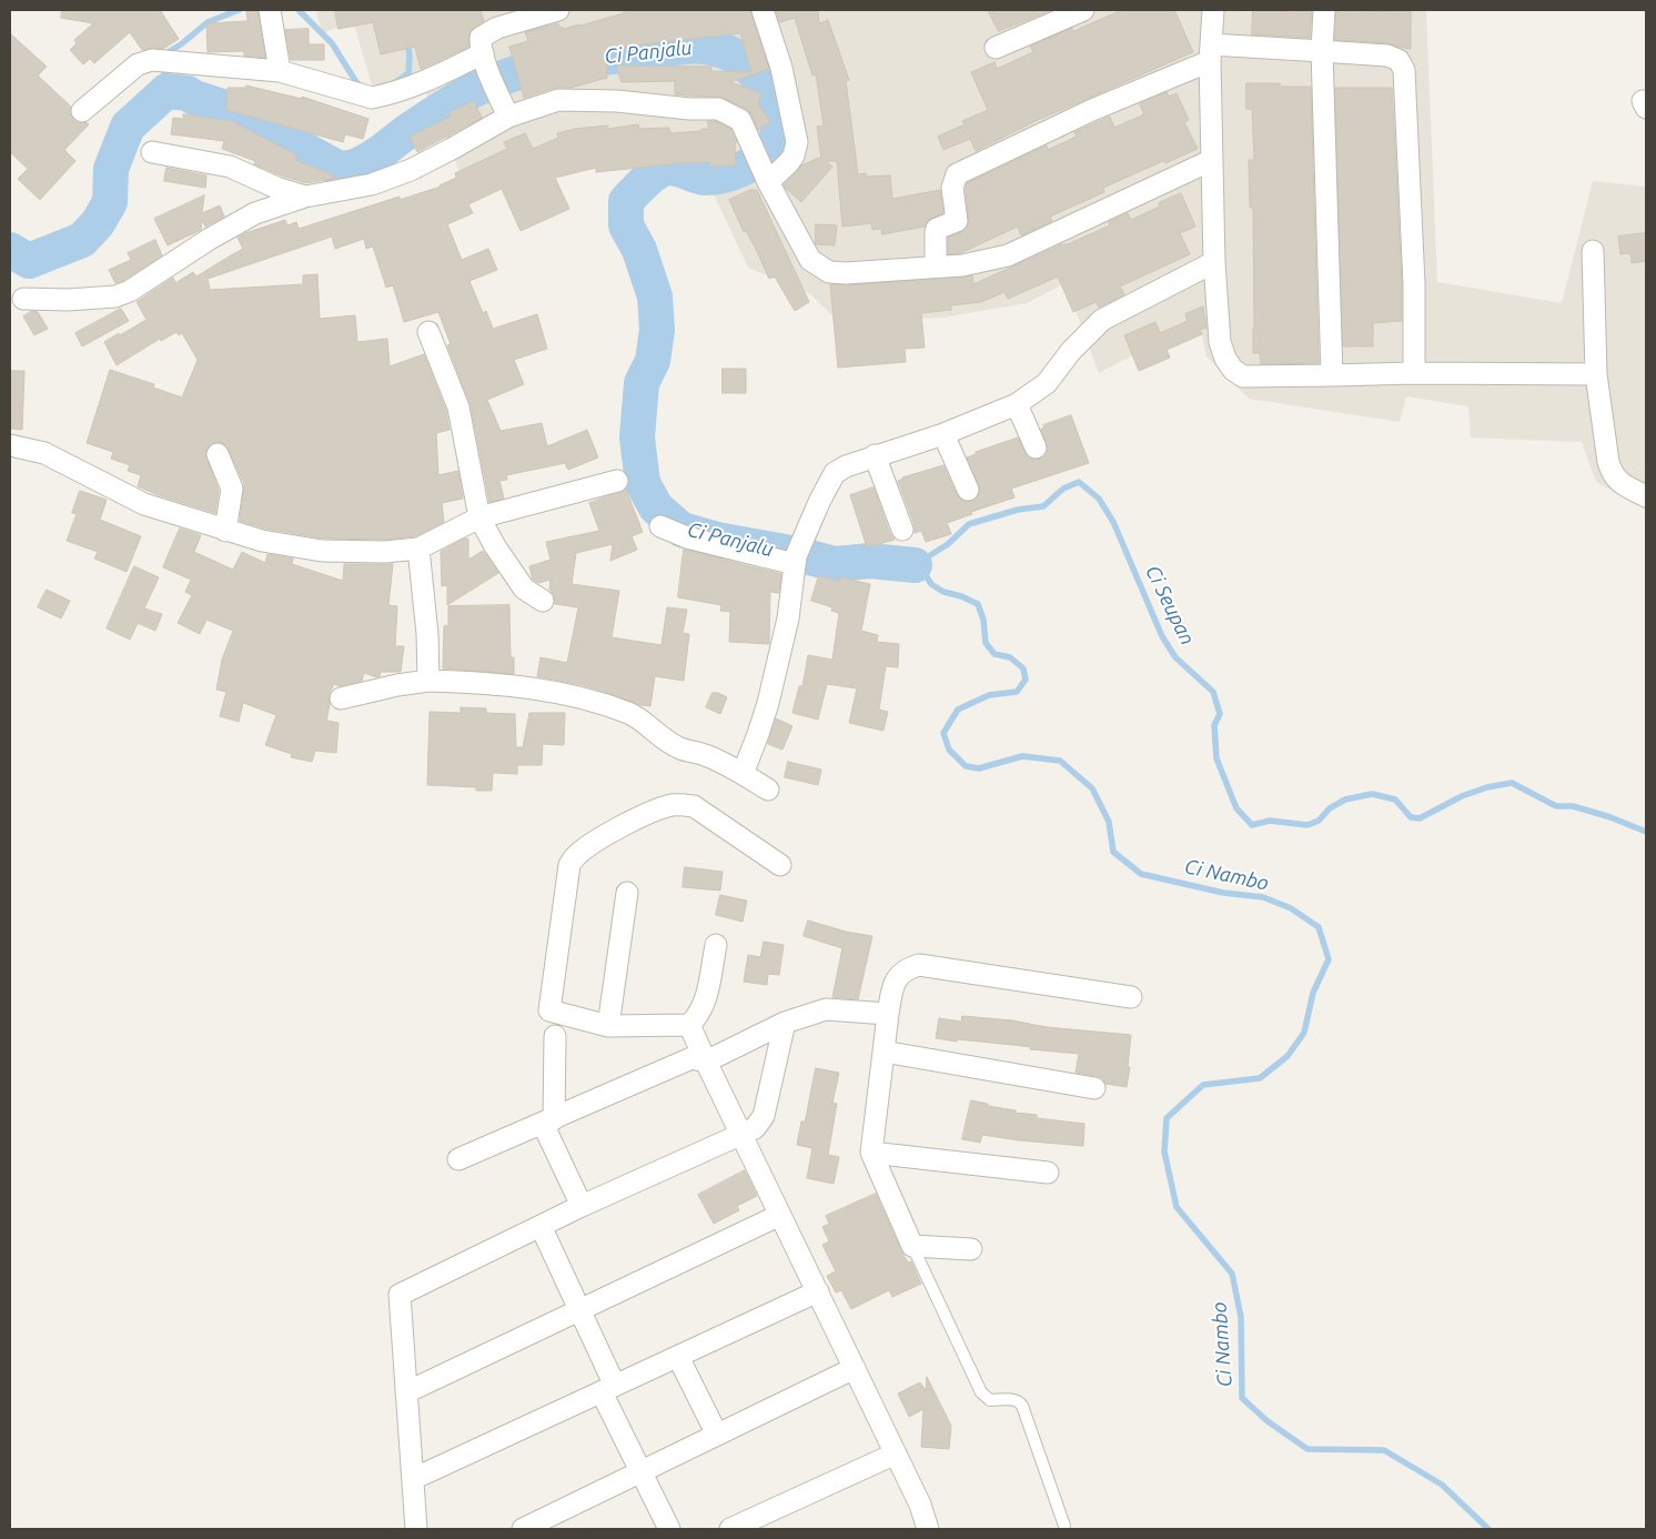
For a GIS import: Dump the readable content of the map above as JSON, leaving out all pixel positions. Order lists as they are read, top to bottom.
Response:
{
  "water": ["Ci Panjalu", "Ci Seupan", "Ci Nambo"]
}
